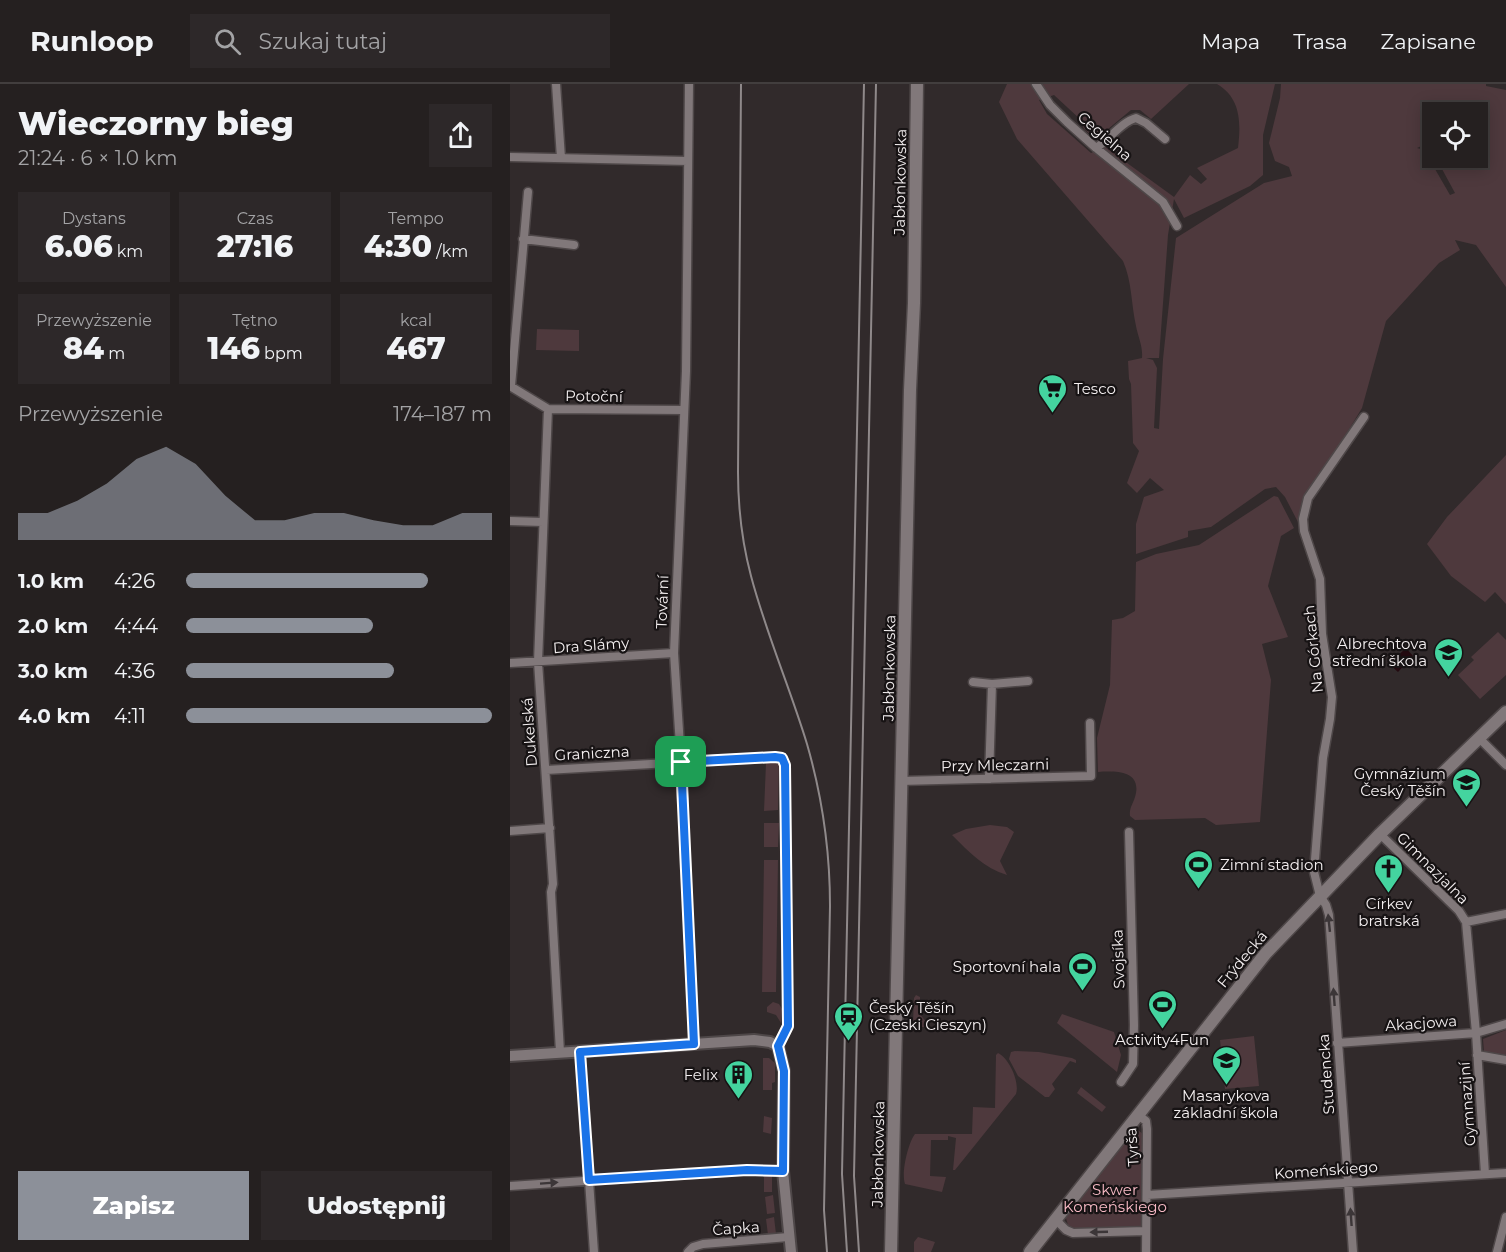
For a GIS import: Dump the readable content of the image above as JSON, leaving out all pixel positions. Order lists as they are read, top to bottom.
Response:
{
  "streets": {
    "main road": ["Jabłonkowska", "Frýdecká"],
    "street": [
      "Cegielna",
      "Potoční",
      "Tovární",
      "Dra Slámy",
      "Na Górkach",
      "Dukelská",
      "Graniczna",
      "Przy Mleczarni",
      "Gimnazjalna",
      "Svojsíka",
      "Akacjowa",
      "Studencka",
      "Gymnazijní",
      "Tyrša",
      "Komeńskiego",
      "Čapka"
    ]
  },
  "crossings": [
    ["Jabłonkowska", "Przy Mleczarni"],
    ["Potoční", "Tovární"],
    ["Potoční", "Dukelská"],
    ["Tovární", "Dra Slámy"],
    ["Tovární", "Graniczna"],
    ["Dra Slámy", "Dukelská"],
    ["Na Górkach", "Frýdecká"],
    ["Na Górkach", "Studencka"],
    ["Dukelská", "Graniczna"],
    ["Gimnazjalna", "Frýdecká"],
    ["Gimnazjalna", "Gymnazijní"],
    ["Frýdecká", "Studencka"],
    ["Frýdecká", "Tyrša"],
    ["Akacjowa", "Studencka"],
    ["Akacjowa", "Gymnazijní"],
    ["Studencka", "Komeńskiego"],
    ["Gymnazijní", "Komeńskiego"],
    ["Tyrša", "Komeńskiego"]
  ],
  "one_way": ["Studencka"],
  "parks": ["Skwer Komeńskiego"],
  "places": {
    "supermarket": ["Tesco"],
    "school or university": ["Albrechtova střední škola", "Gymnázium Český Těšín", "Masarykova základní škola"],
    "sports": ["Zimní stadion", "Sportovní hala", "Activity4Fun"],
    "church": ["Církev bratrská"],
    "station": ["Český Těšín (Czeski Cieszyn)"],
    "building": ["Felix"]
  },
  "page": {
    "header": "Runloop",
    "search": "Szukaj tutaj",
    "nav": ["Mapa", "Trasa", "Zapisane"],
    "heading": ["Wieczorny bieg", "21:24 · 6 × 1.0 km"],
    "stats": [
      ["Dystans", "6.06 km"],
      ["Czas", "27:16"],
      ["Tempo", "4:30 /km"],
      ["Przewyższenie", "84 m"],
      ["Tętno", "146 bpm"],
      ["kcal", "467"]
    ],
    "chart": ["Przewyższenie", "174–187 m"],
    "list": [
      {
        "name": "1.0 km",
        "note": "4:26"
      },
      {
        "name": "2.0 km",
        "note": "4:44"
      },
      {
        "name": "3.0 km",
        "note": "4:36"
      },
      {
        "name": "4.0 km",
        "note": "4:11"
      }
    ],
    "buttons": ["Zapisz", "Udostępnij"]
  }
}
